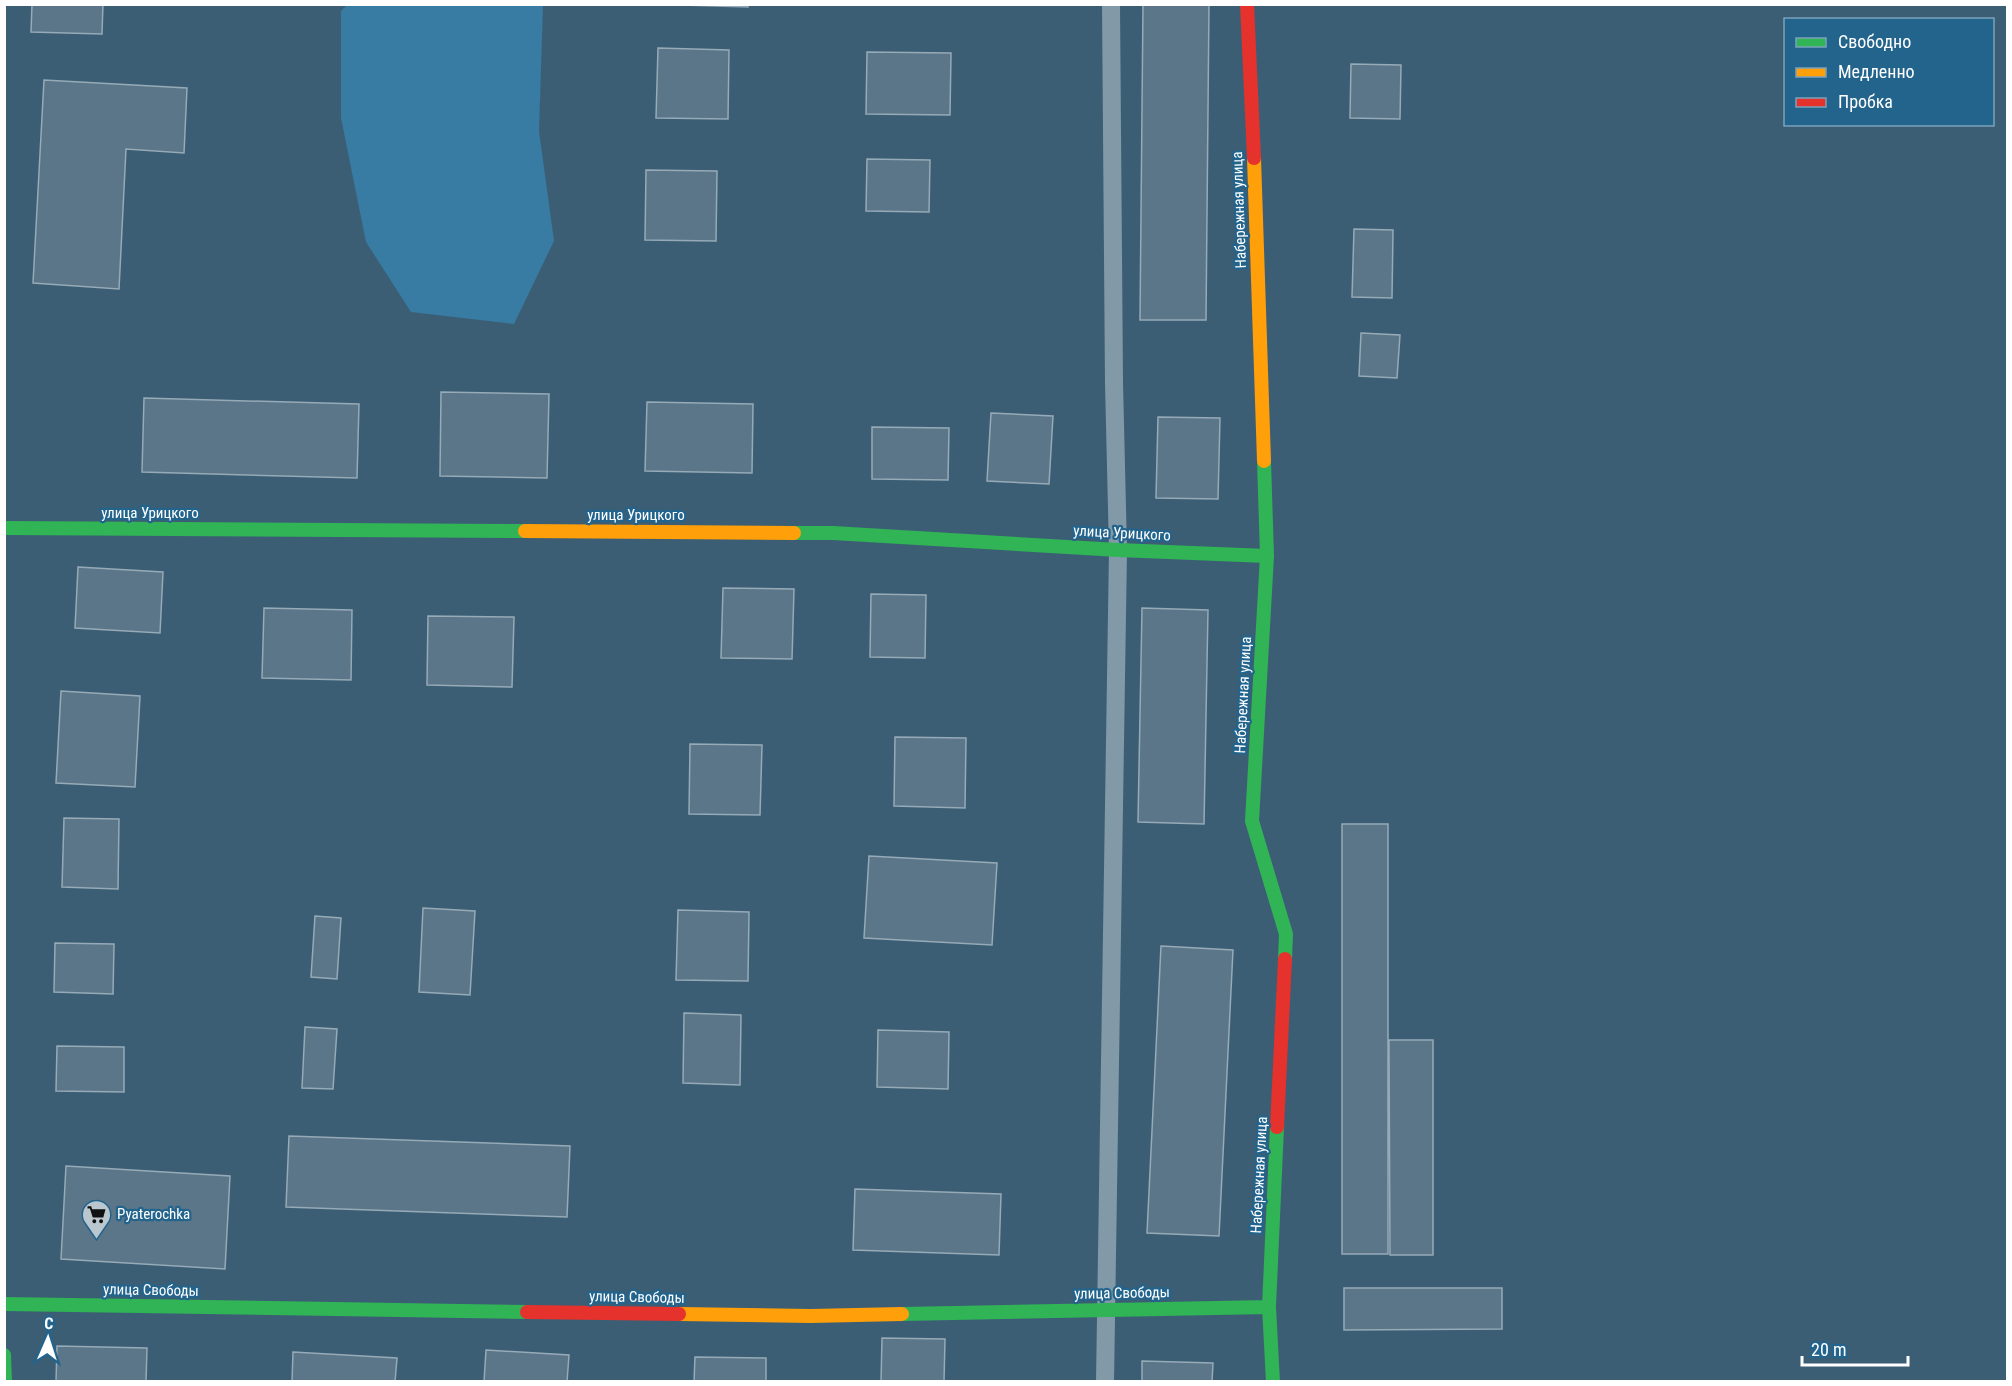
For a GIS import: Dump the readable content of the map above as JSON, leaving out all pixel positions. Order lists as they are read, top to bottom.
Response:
{
  "streets": {
    "street": ["Набережная улица", "улица Урицкого", "улица Свободы"]
  },
  "crossings": [
    ["Набережная улица", "улица Урицкого"],
    ["Набережная улица", "улица Свободы"]
  ],
  "places": {
    "supermarket": ["Pyaterochka"]
  },
  "legend": ["Свободно", "Медленно", "Пробка"],
  "scale_bar": "20 m",
  "north": "top"
}
